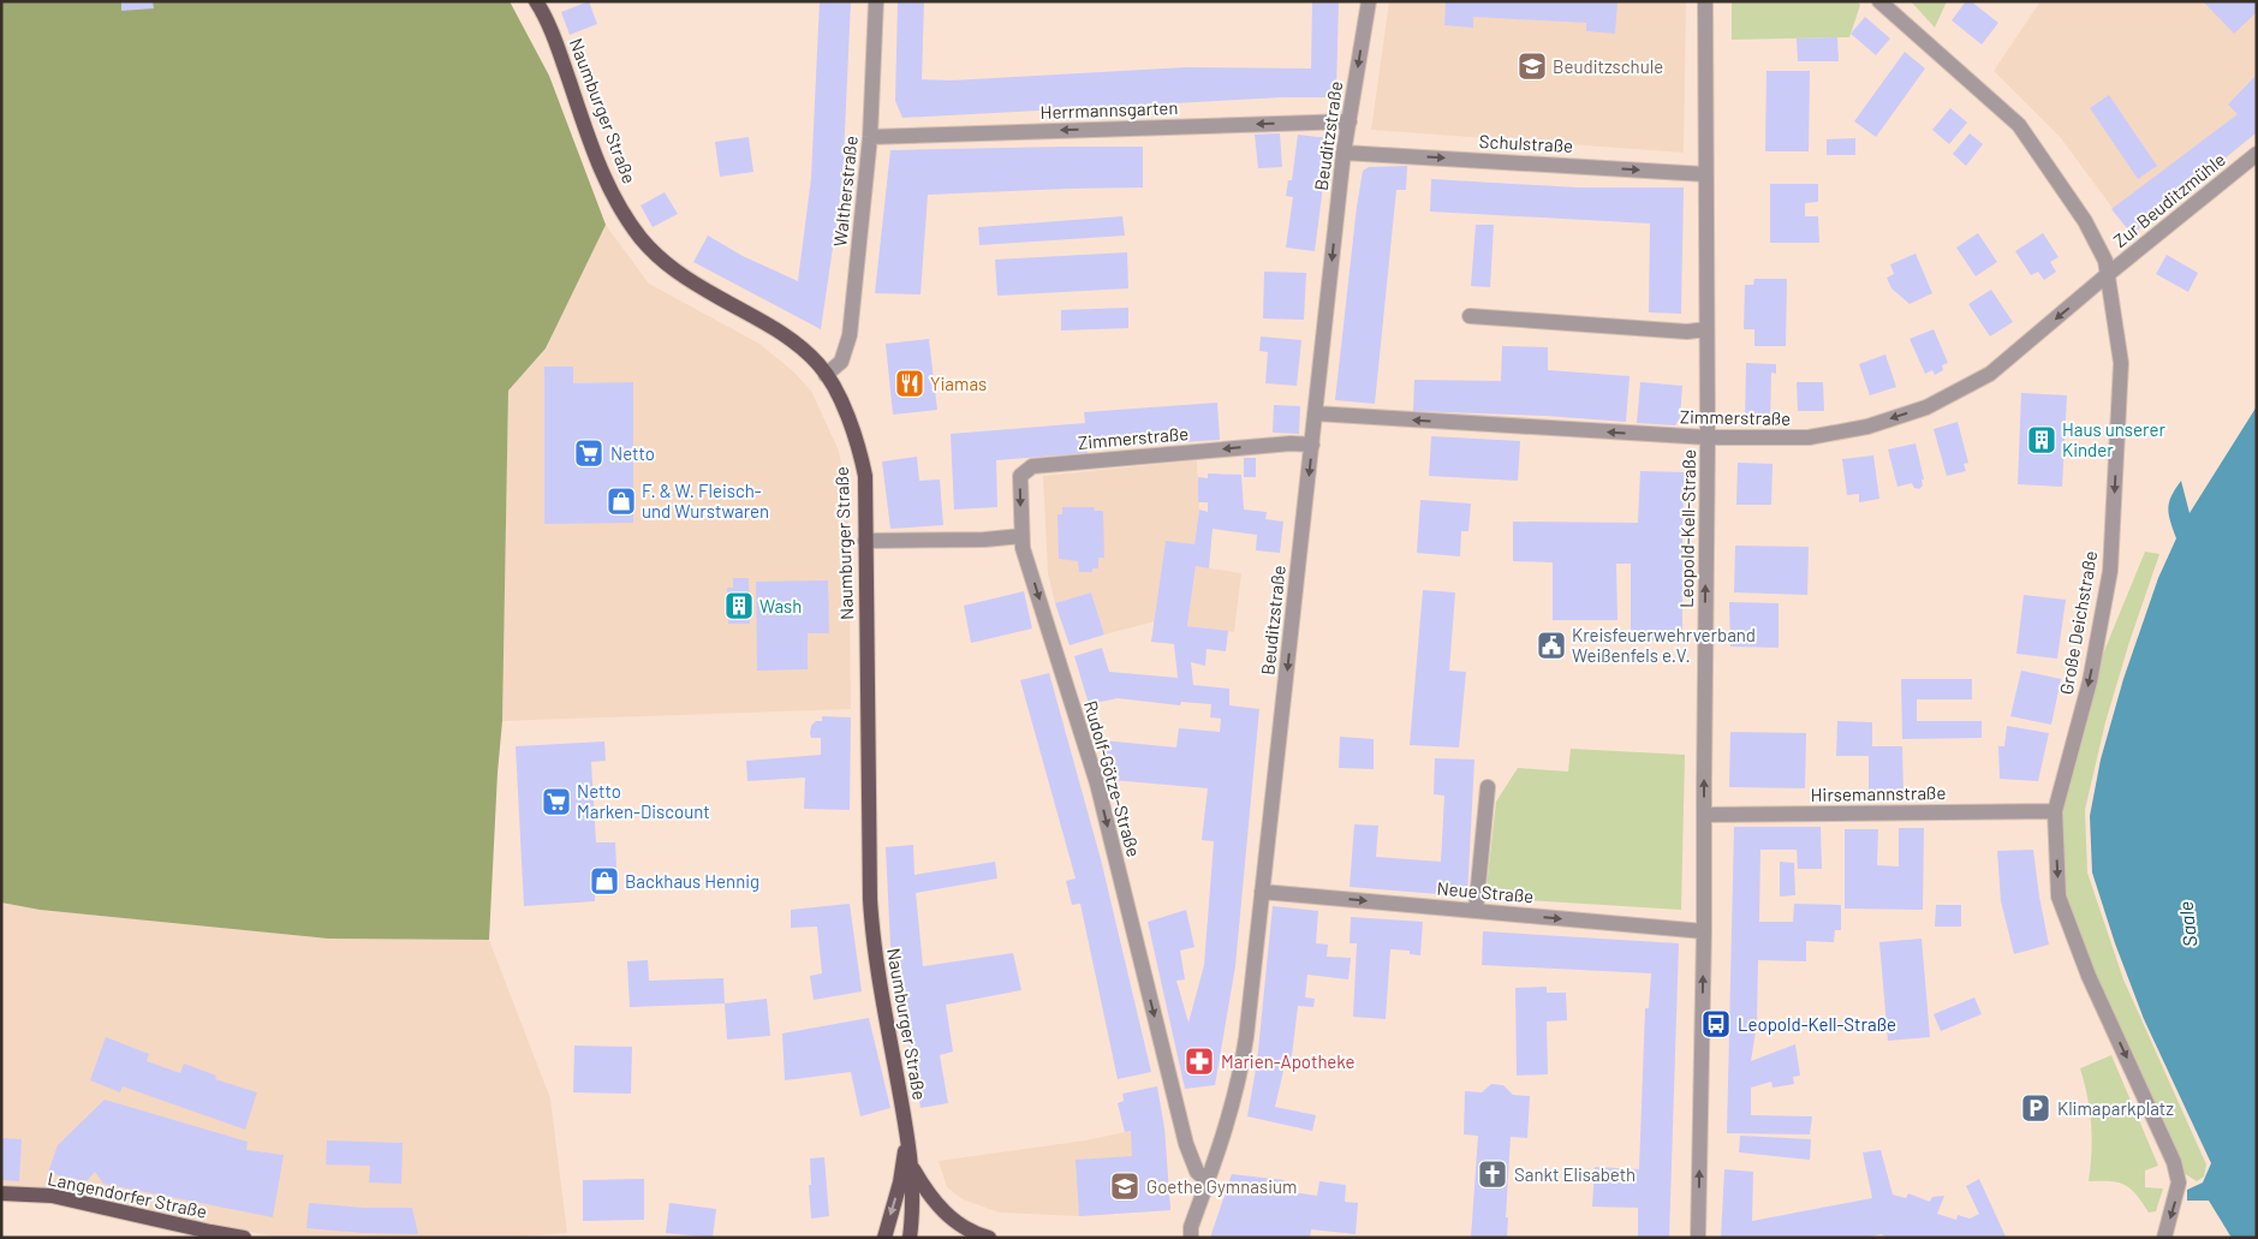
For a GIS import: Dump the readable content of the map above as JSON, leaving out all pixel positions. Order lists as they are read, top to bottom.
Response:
{
  "streets": {
    "main road": ["Naumburger Straße", "Langendorfer Straße"],
    "street": [
      "Herrmannsgarten",
      "Beuditzstraße",
      "Schulstraße",
      "Waltherstraße",
      "Zur Beuditzmühle",
      "Zimmerstraße",
      "Leopold-Kell-Straße",
      "Große Deichstraße",
      "Rudolf-Götze-Straße",
      "Hirsemannstraße",
      "Neue Straße"
    ]
  },
  "crossings": [
    ["Herrmannsgarten", "Beuditzstraße"],
    ["Herrmannsgarten", "Waltherstraße"],
    ["Naumburger Straße", "Waltherstraße"],
    ["Beuditzstraße", "Schulstraße"],
    ["Beuditzstraße", "Zimmerstraße"],
    ["Beuditzstraße", "Rudolf-Götze-Straße"],
    ["Beuditzstraße", "Neue Straße"],
    ["Schulstraße", "Leopold-Kell-Straße"],
    ["Zur Beuditzmühle", "Zimmerstraße"],
    ["Zur Beuditzmühle", "Große Deichstraße"],
    ["Zimmerstraße", "Leopold-Kell-Straße"],
    ["Zimmerstraße", "Große Deichstraße"],
    ["Zimmerstraße", "Rudolf-Götze-Straße"],
    ["Leopold-Kell-Straße", "Hirsemannstraße"],
    ["Leopold-Kell-Straße", "Neue Straße"],
    ["Große Deichstraße", "Hirsemannstraße"]
  ],
  "one_way": [
    "Herrmannsgarten",
    "Beuditzstraße",
    "Schulstraße",
    "Zimmerstraße",
    "Leopold-Kell-Straße",
    "Große Deichstraße",
    "Rudolf-Götze-Straße",
    "Neue Straße"
  ],
  "water": ["Saale"],
  "places": {
    "school or university": ["Beuditzschule", "Goethe Gymnasium"],
    "restaurant": ["Yiamas"],
    "building": ["Haus unserer Kinder", "Wash"],
    "supermarket": ["Netto", "Netto Marken-Discount"],
    "shop": ["F. & W. Fleisch- und Wurstwaren", "Backhaus Hennig"],
    "public building": ["Kreisfeuerwehrverband Weißenfels e.V."],
    "bus stop": ["Leopold-Kell-Straße"],
    "pharmacy": ["Marien-Apotheke"],
    "parking": ["Klimaparkplatz"],
    "church": ["Sankt Elisabeth"]
  }
}
